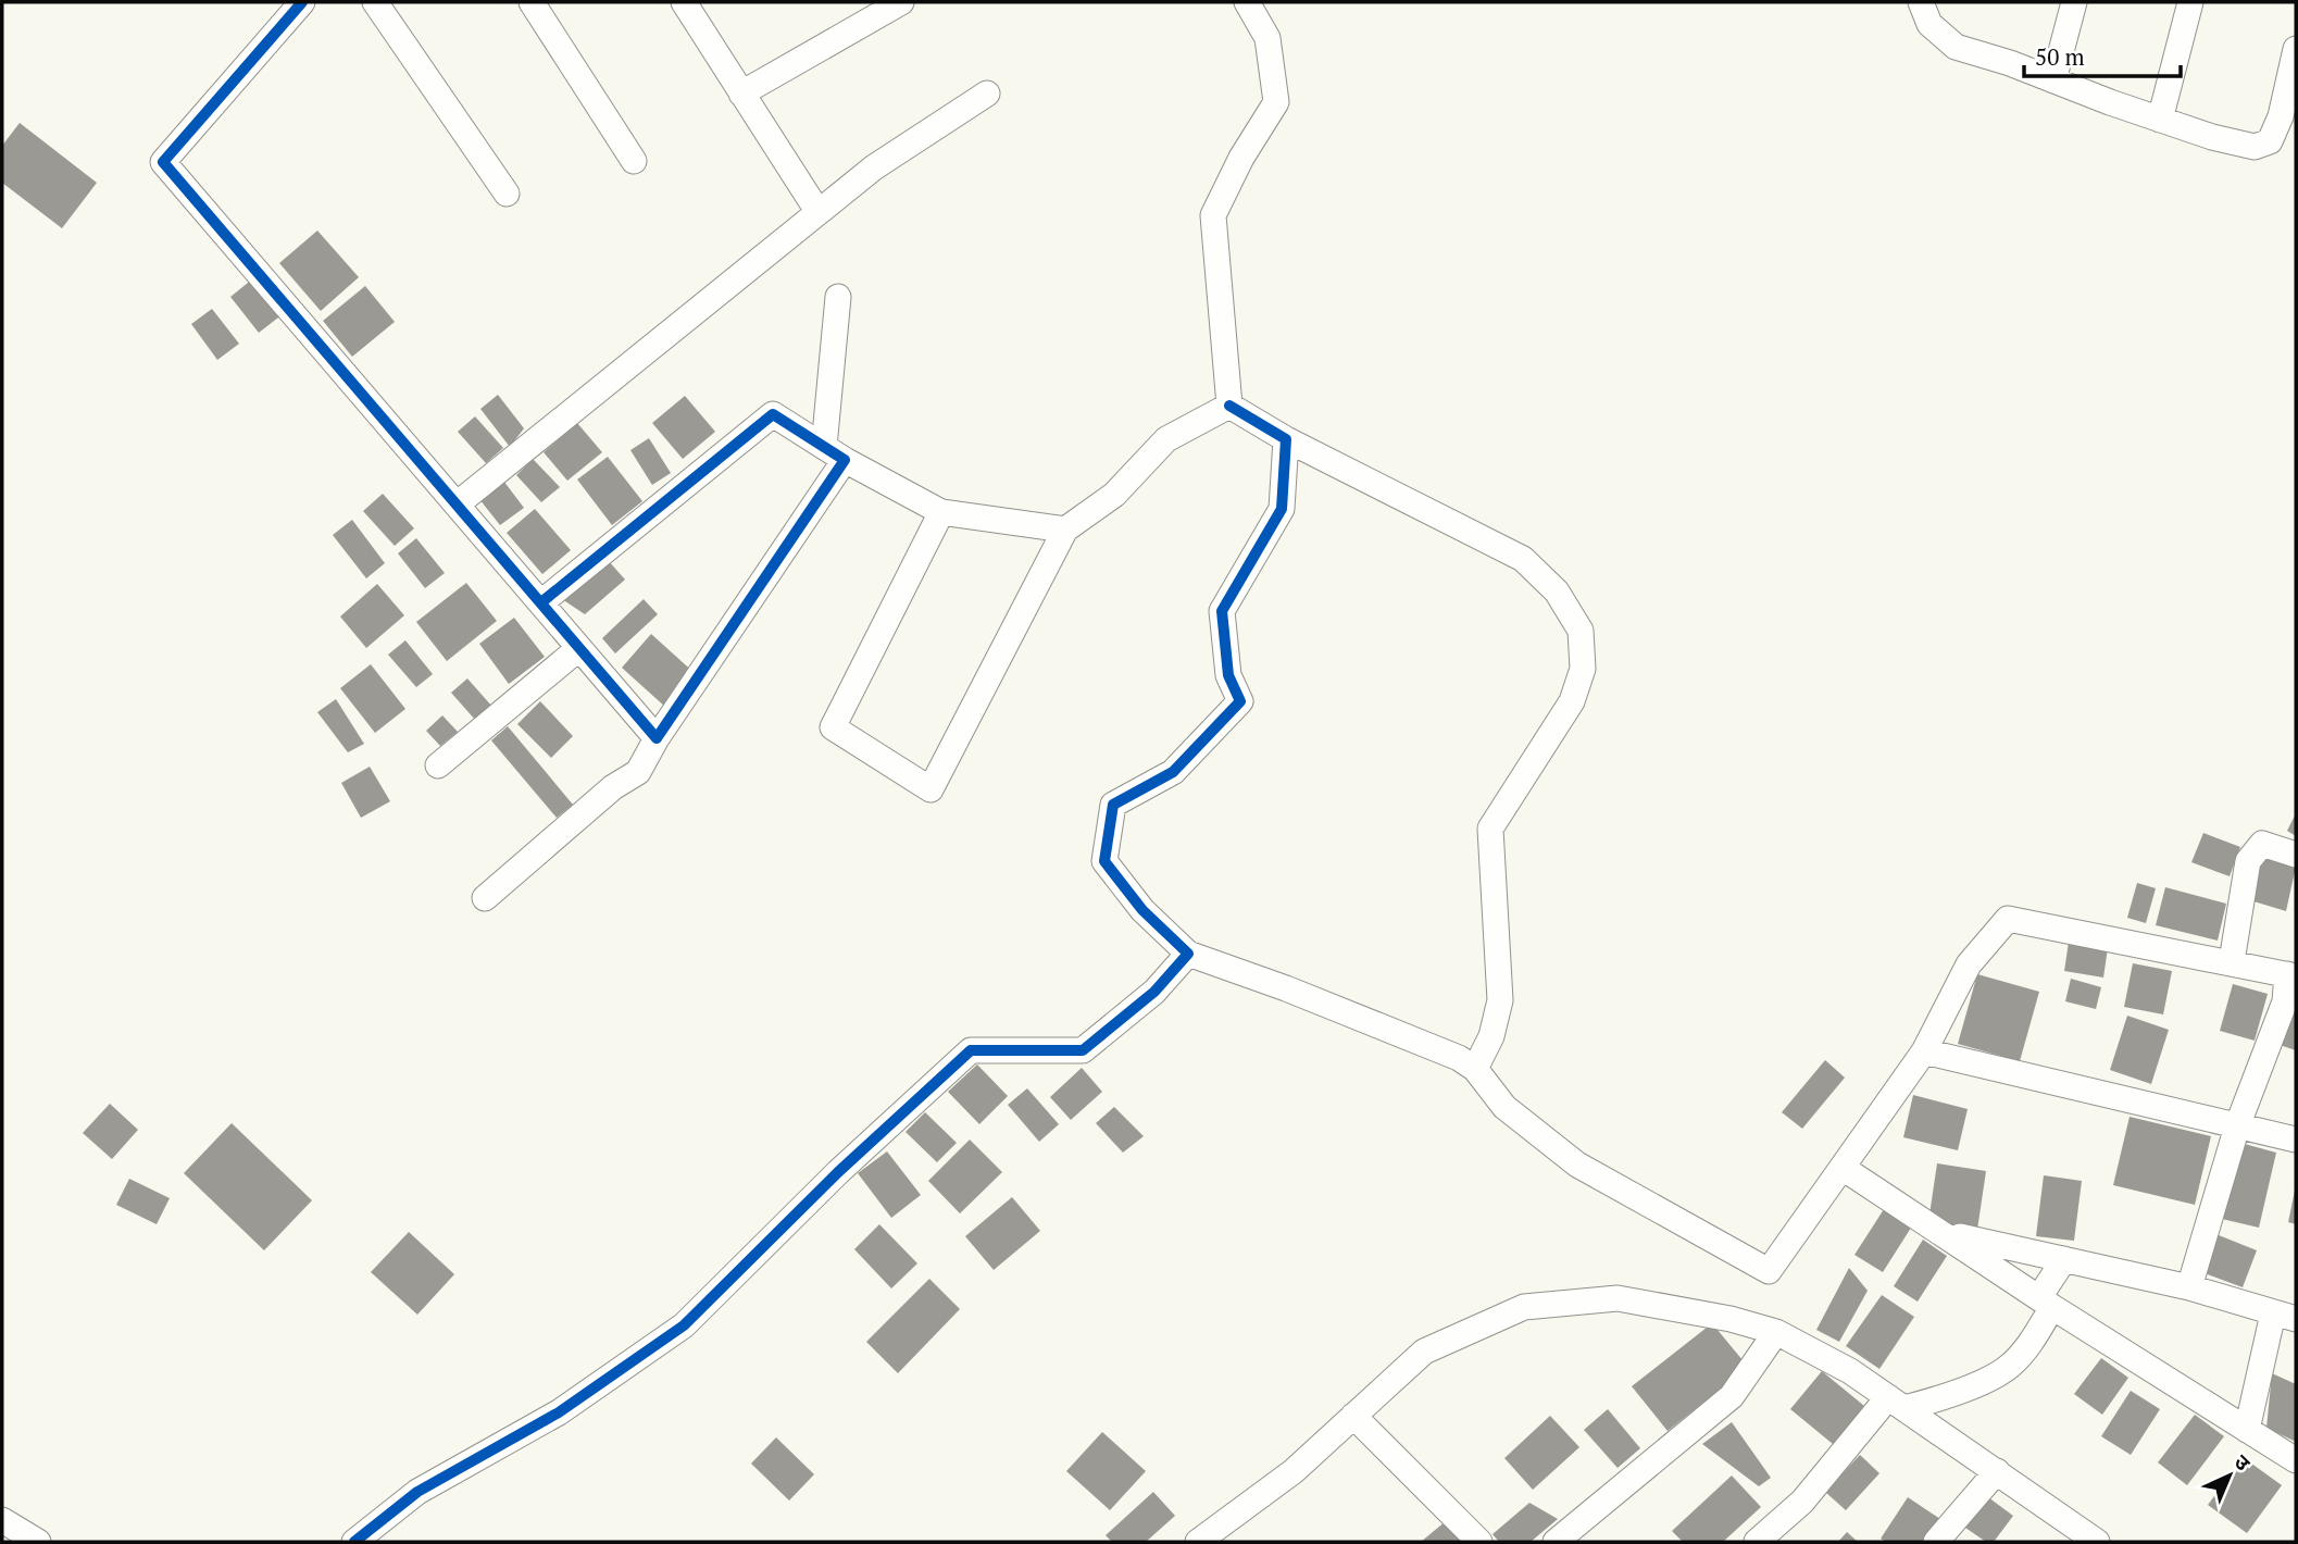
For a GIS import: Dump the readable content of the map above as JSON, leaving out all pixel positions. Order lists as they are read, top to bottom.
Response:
{
  "scale_bar": "50 m",
  "north": "top right"
}
